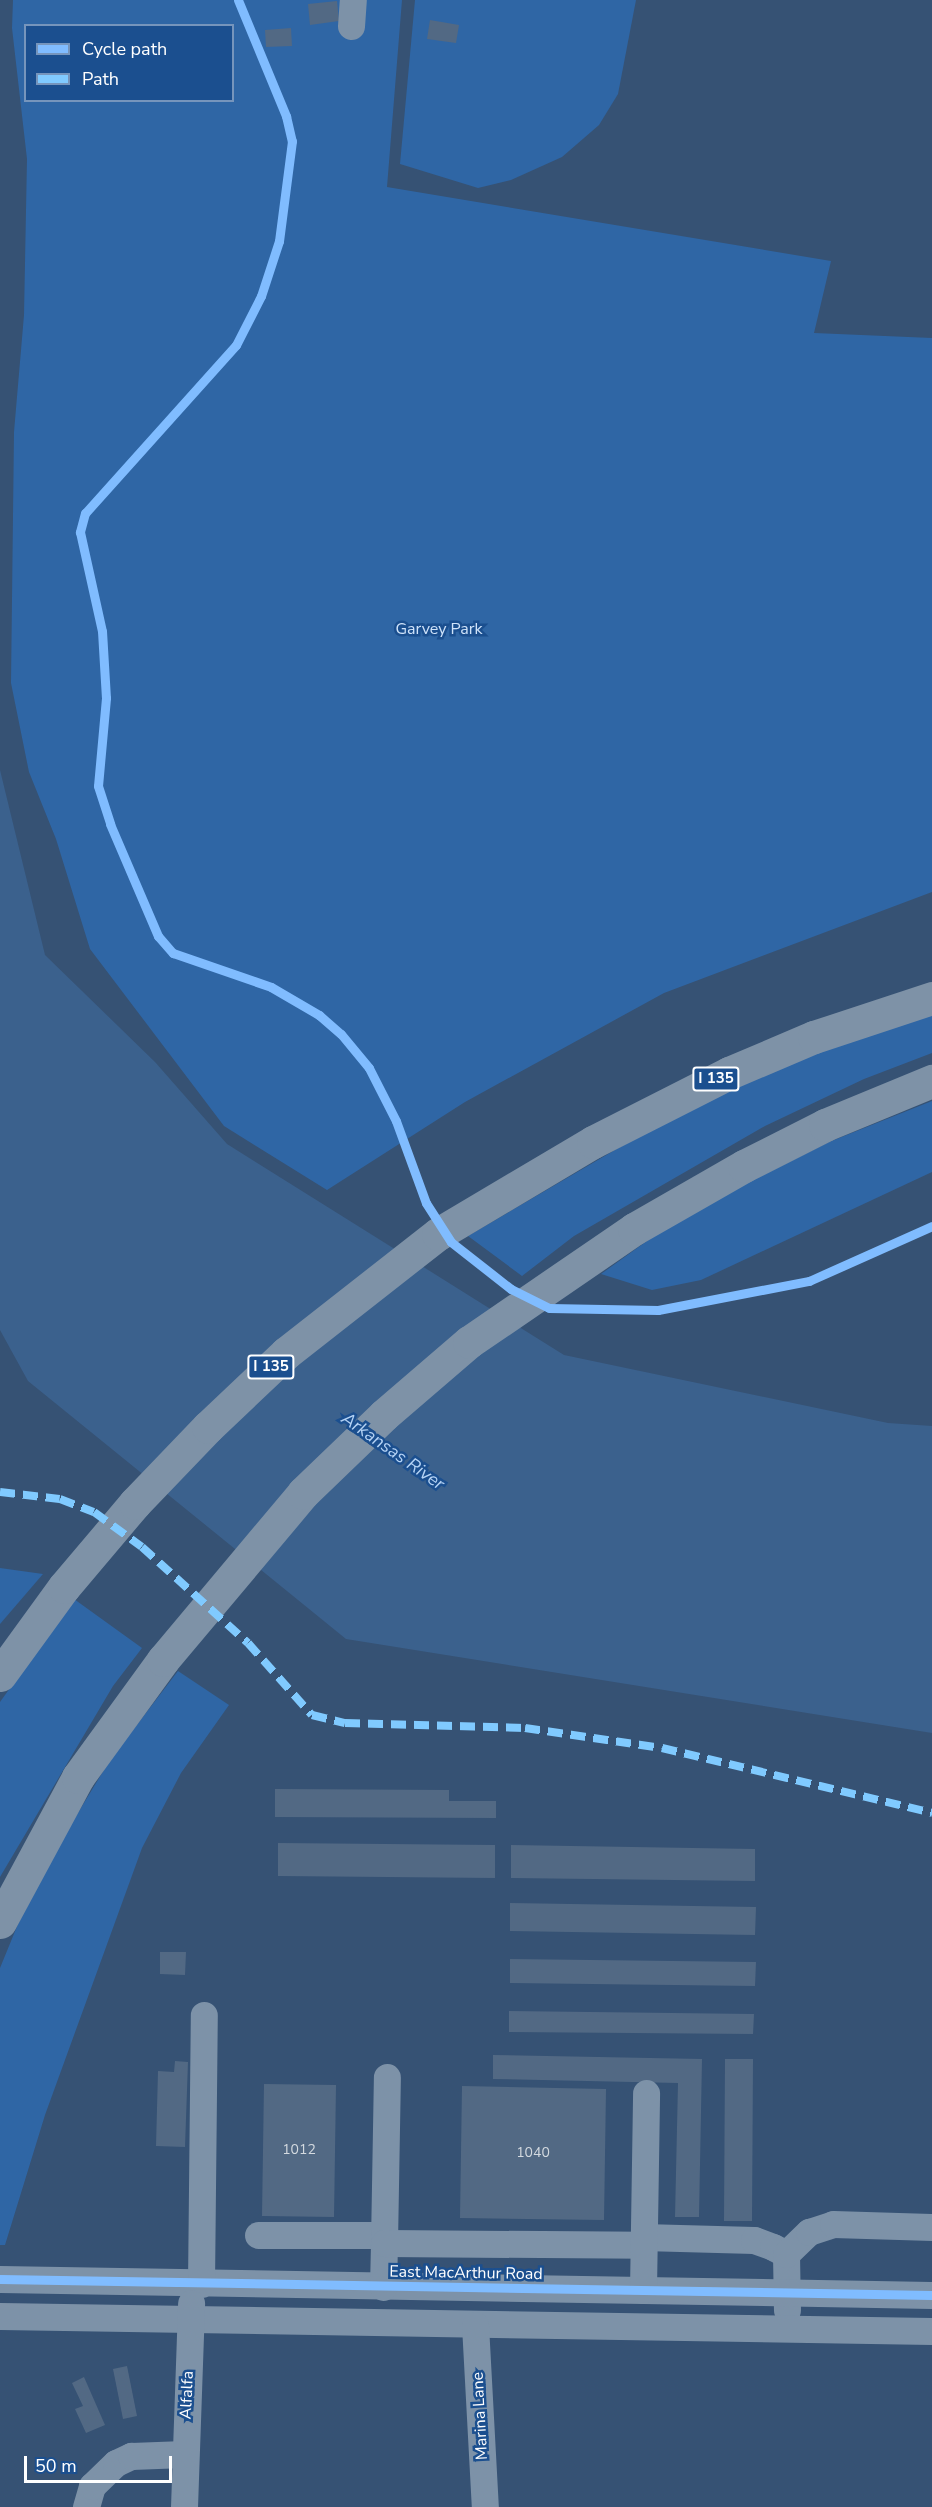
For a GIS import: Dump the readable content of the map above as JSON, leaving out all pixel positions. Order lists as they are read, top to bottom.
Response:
{
  "streets": {
    "highway": ["I 135"],
    "street": ["East MacArthur Road", "Alfalfa", "Marina Lane"]
  },
  "crossings": [
    ["East MacArthur Road", "Alfalfa"]
  ],
  "water": ["Arkansas River"],
  "parks": ["Garvey Park"],
  "house_numbers": ["1012", "1040"],
  "legend": ["Cycle path", "Path"],
  "scale_bar": "50 m"
}
